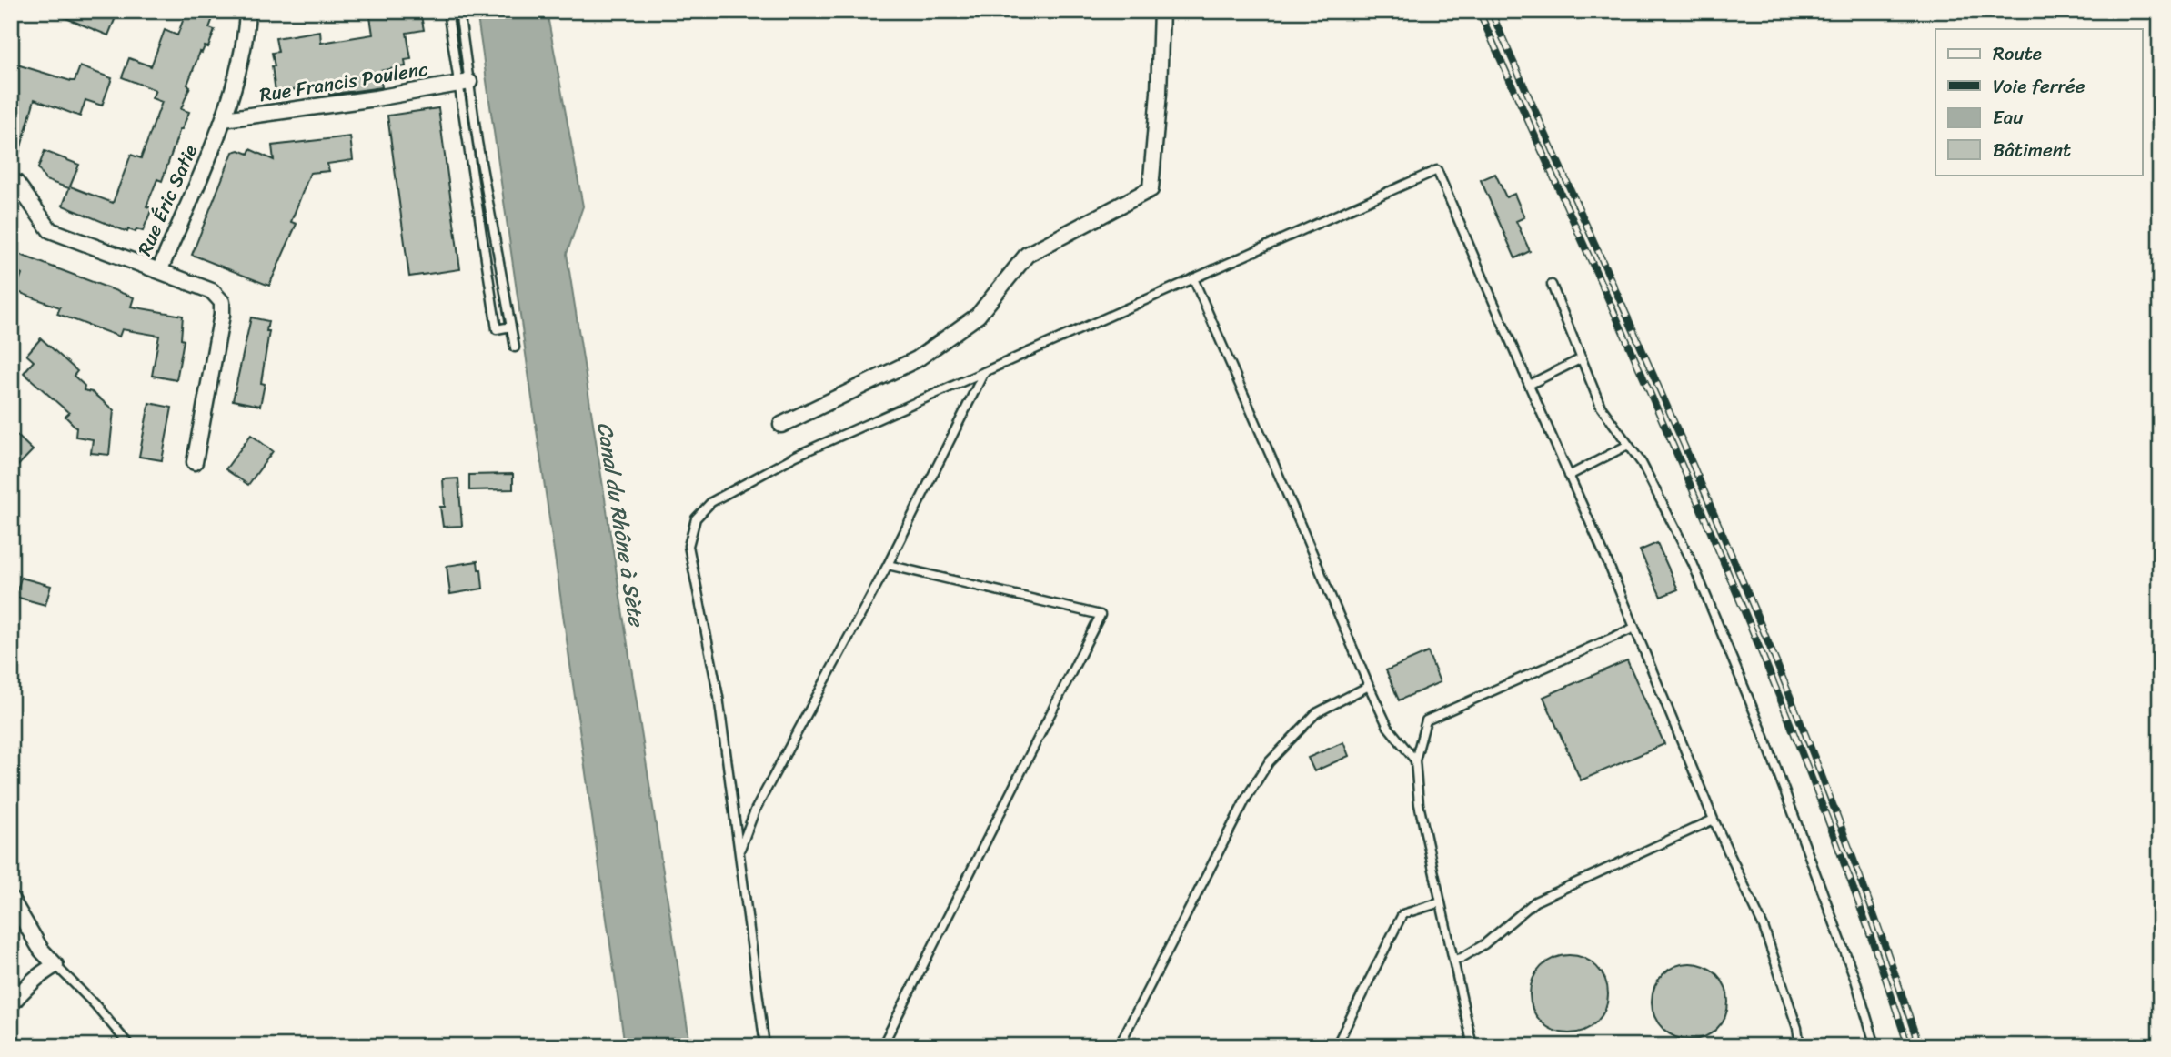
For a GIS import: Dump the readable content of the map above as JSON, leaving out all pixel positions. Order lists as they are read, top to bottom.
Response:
{
  "streets": {
    "street": ["Rue Francis Poulenc", "Rue Éric Satie"]
  },
  "crossings": [
    ["Rue Francis Poulenc", "Rue Éric Satie"]
  ],
  "water": ["Canal du Rhône à Sète"],
  "legend": [
    "Route",
    "Voie ferrée",
    "Eau",
    "Bâtiment"
  ]
}
